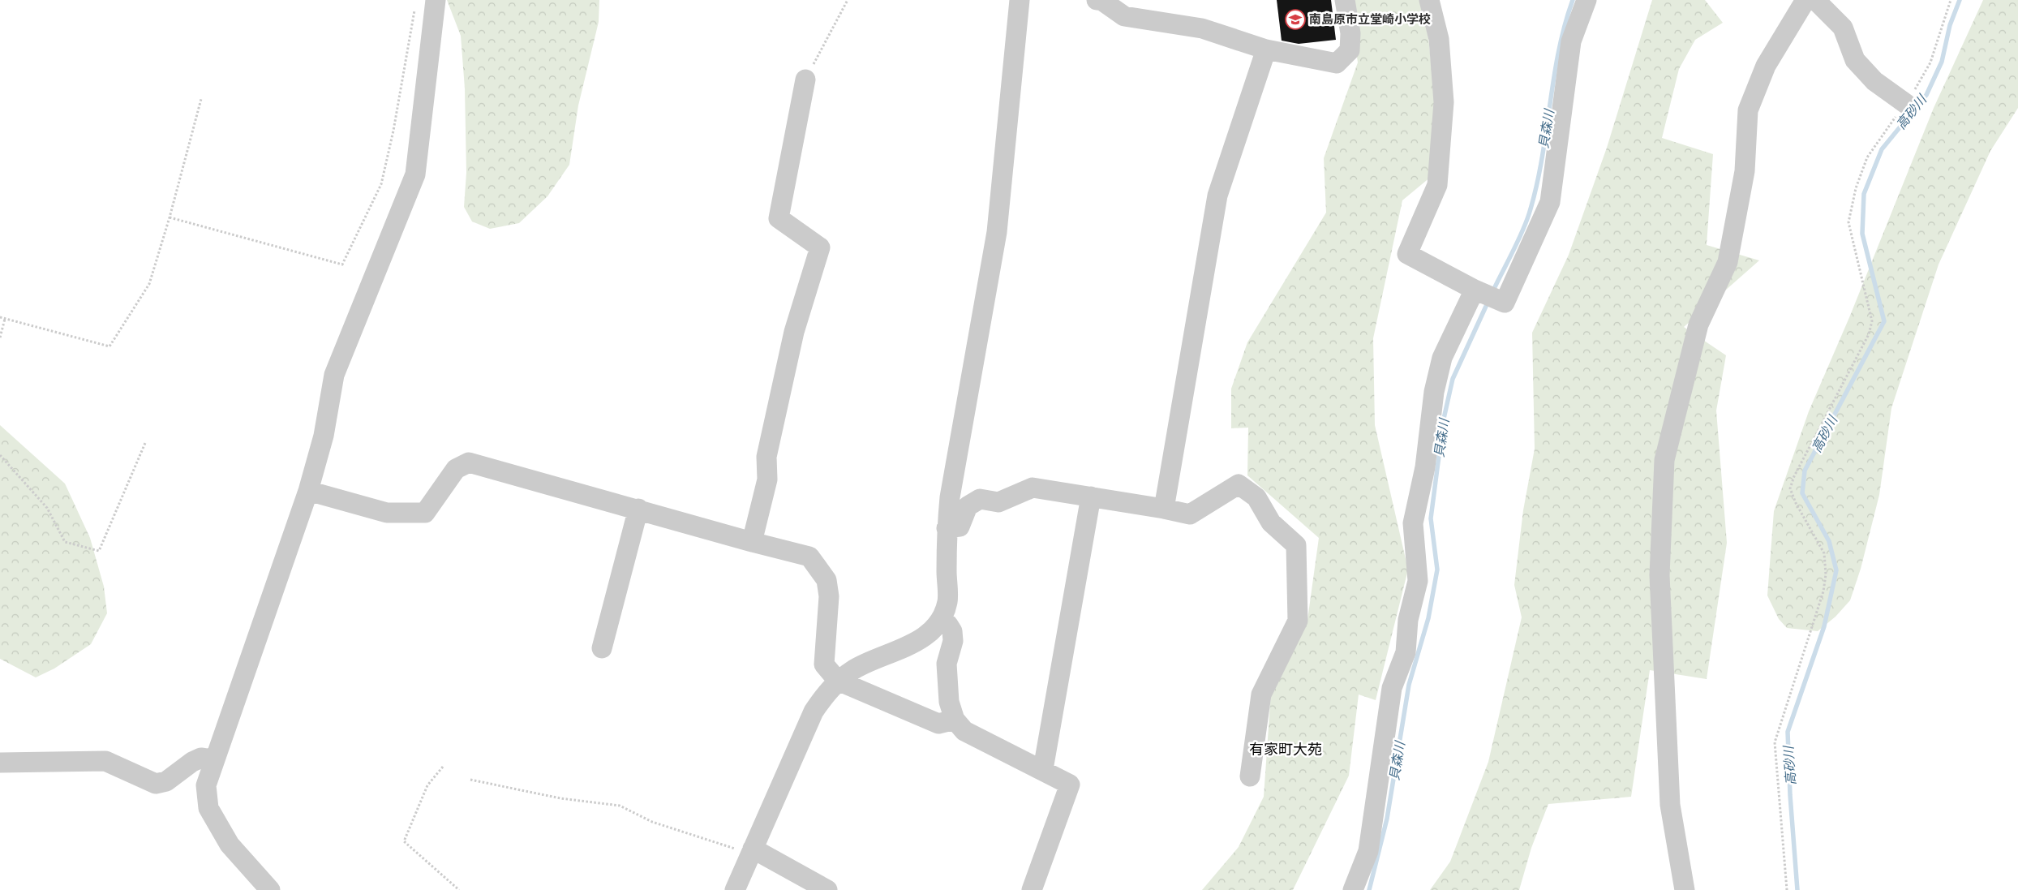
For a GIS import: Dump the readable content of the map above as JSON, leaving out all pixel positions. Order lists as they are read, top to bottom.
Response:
{
  "districts": ["有家町大苑"],
  "water": ["高砂川", "貝森川"],
  "places": {
    "school or university": ["南島原市立堂崎小学校"]
  }
}
